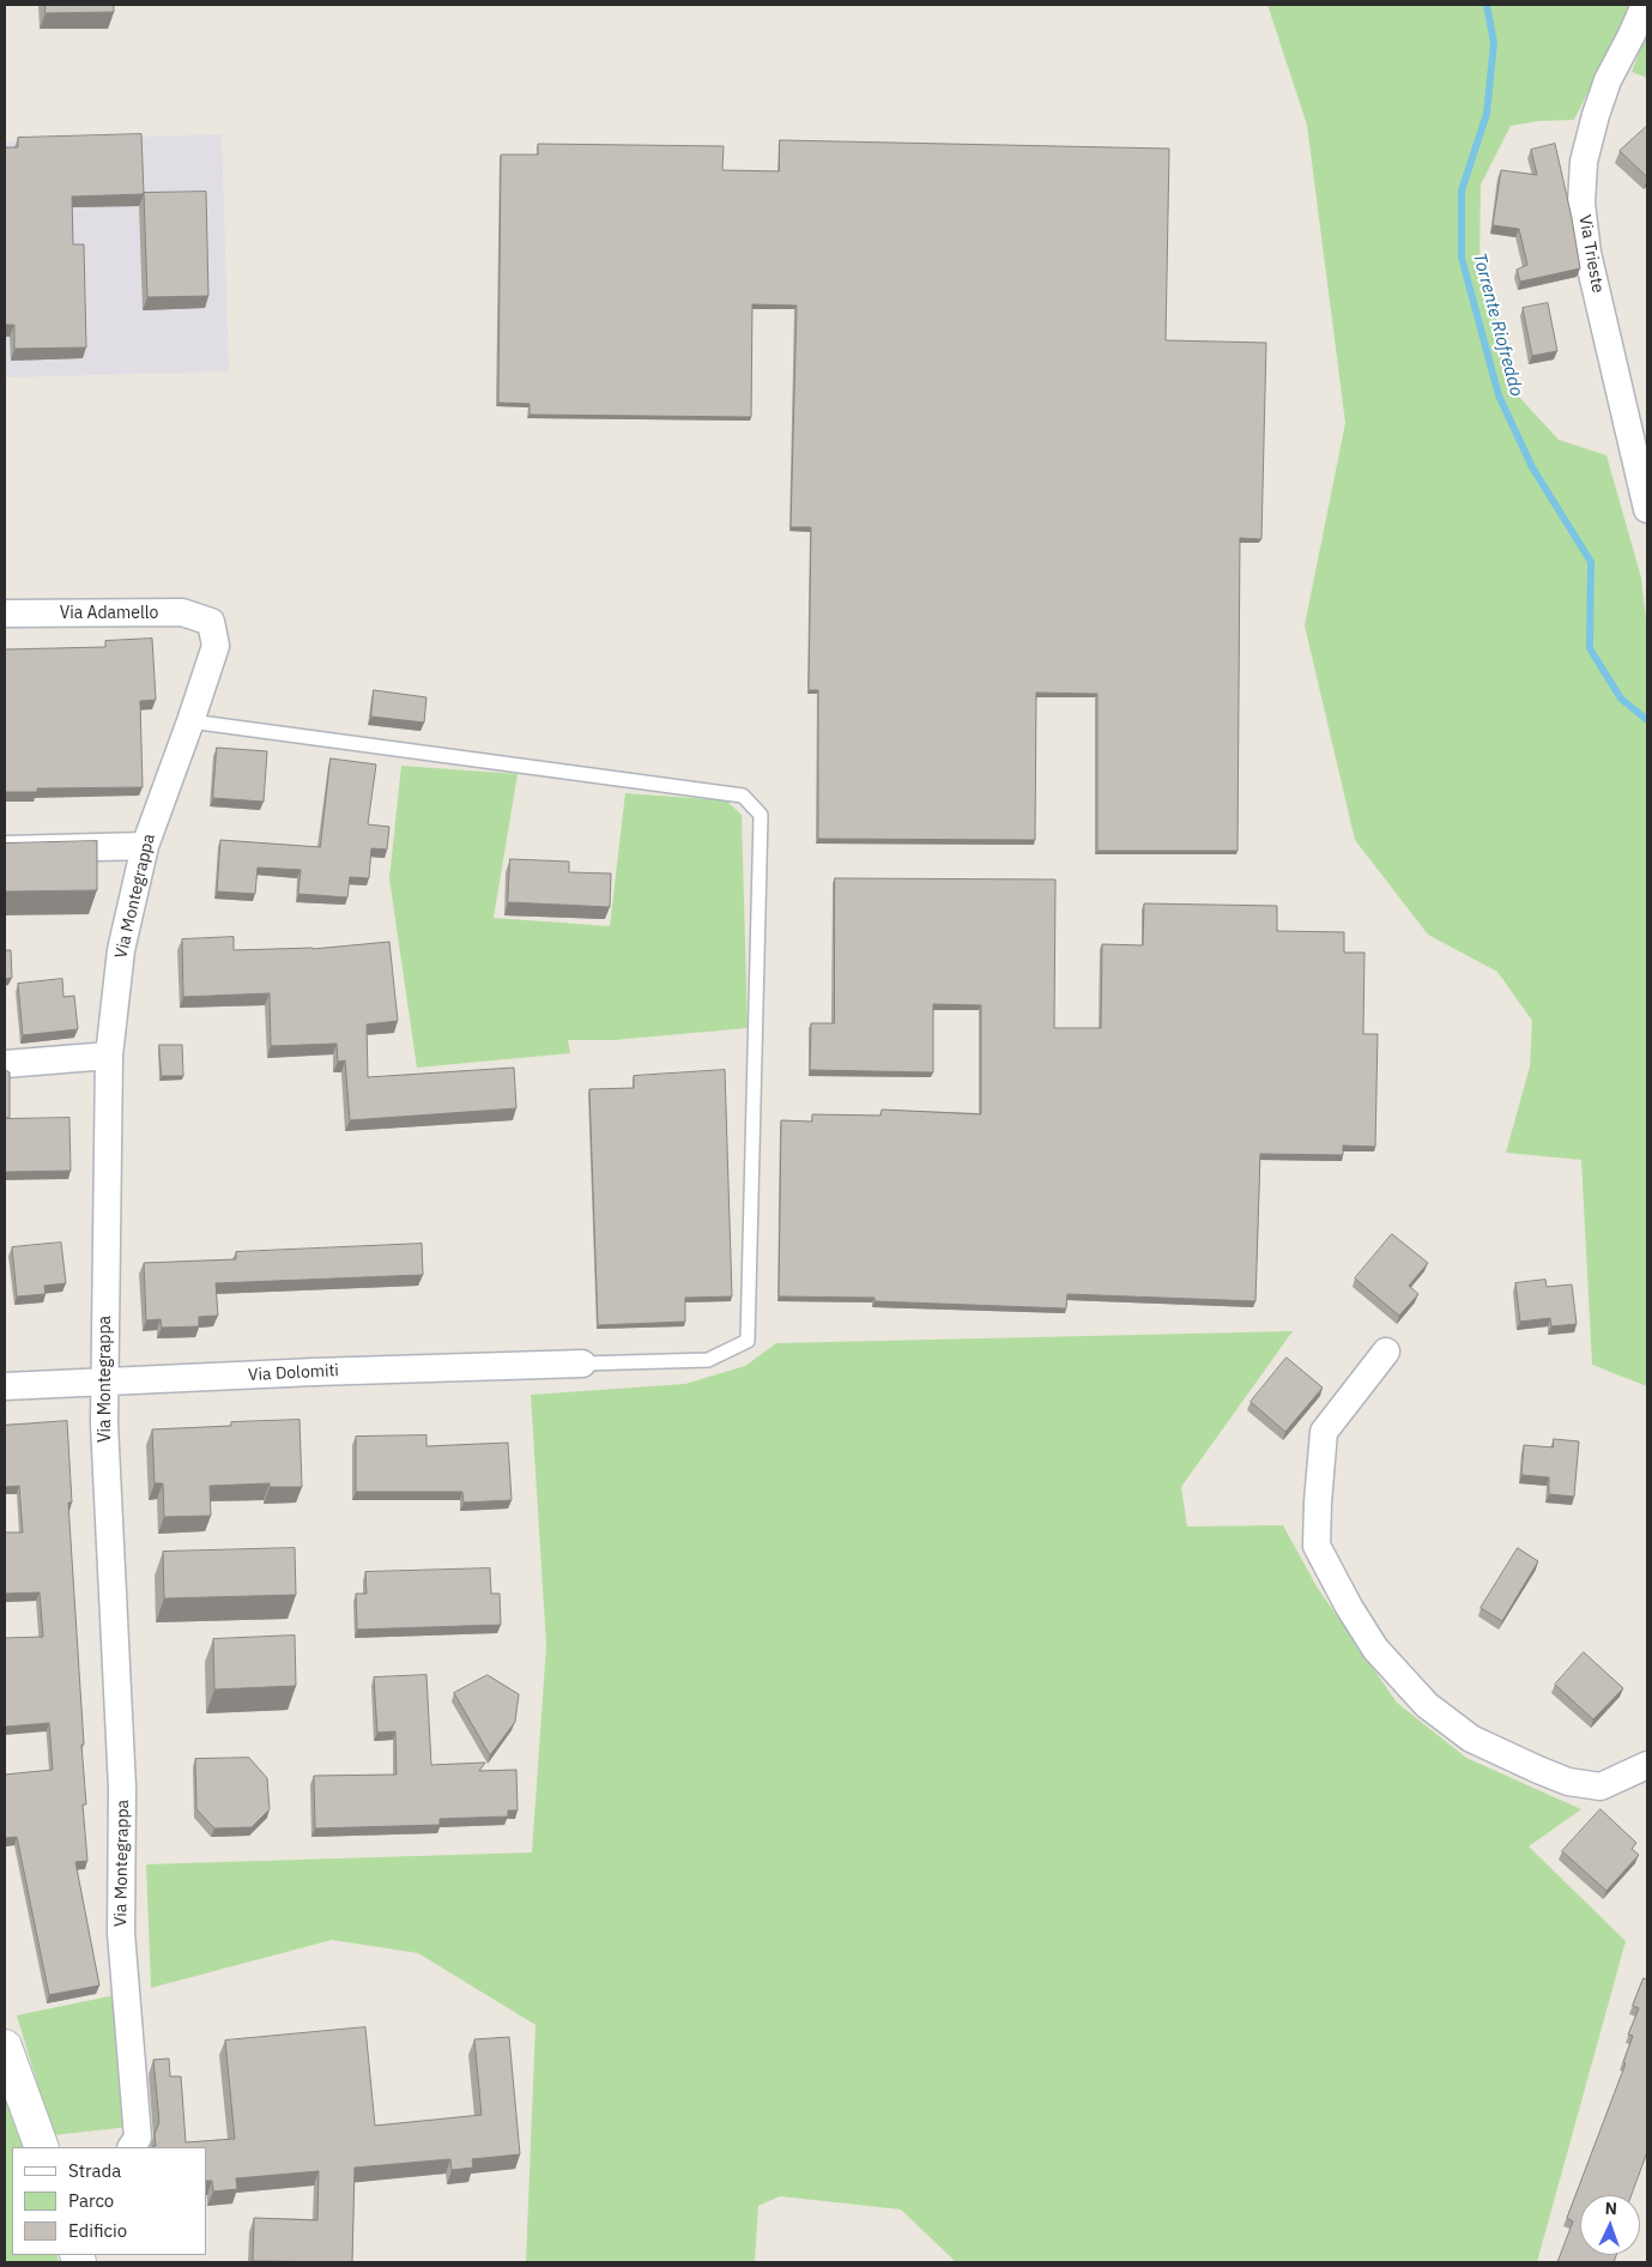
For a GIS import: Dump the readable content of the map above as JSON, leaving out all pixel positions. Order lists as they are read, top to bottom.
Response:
{
  "streets": {
    "street": [
      "Via Trieste",
      "Via Adamello",
      "Via Montegrappa",
      "Via Dolomiti"
    ]
  },
  "crossings": [
    ["Via Adamello", "Via Montegrappa"],
    ["Via Montegrappa", "Via Dolomiti"]
  ],
  "water": ["Torrente Riofreddo"],
  "legend": ["Strada", "Parco", "Edificio"],
  "north": "top"
}
